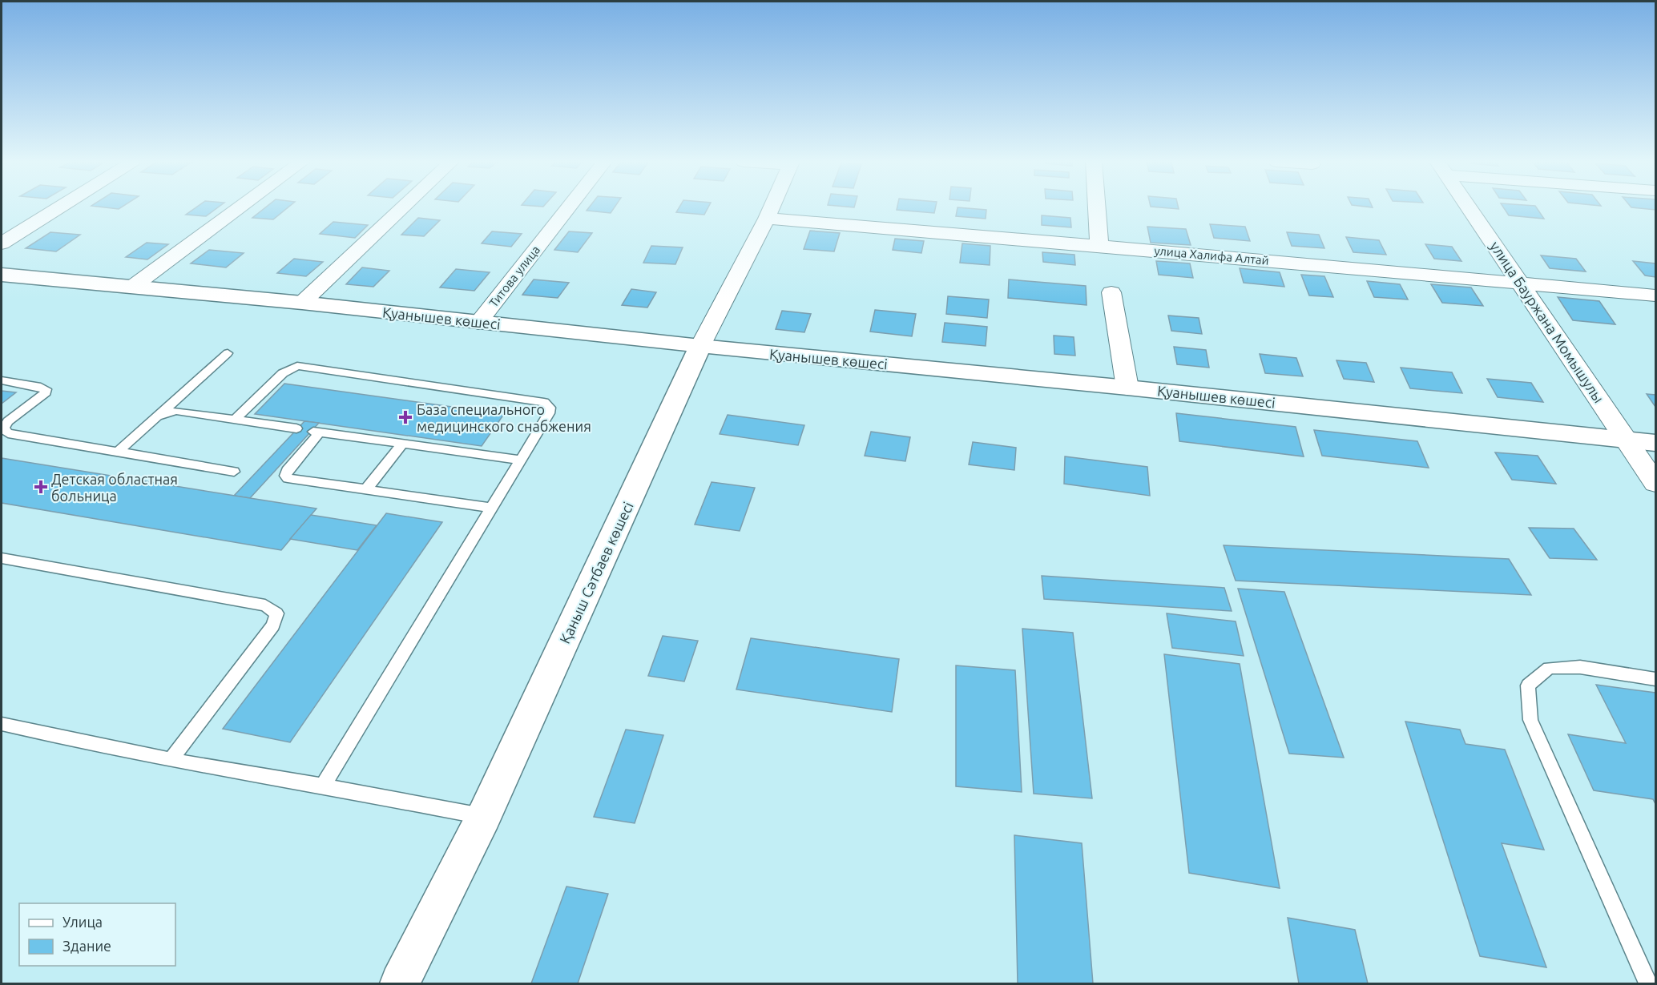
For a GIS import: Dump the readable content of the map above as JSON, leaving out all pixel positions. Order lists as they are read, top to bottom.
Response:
{
  "streets": {
    "street": [
      "улица Халифа Алтай",
      "Титова улица",
      "Қуанышев көшесі",
      "улица Бауржана Момышулы",
      "Қаныш Сәтбаев көшесі"
    ]
  },
  "crossings": [
    ["улица Халифа Алтай", "улица Бауржана Момышулы"],
    ["улица Халифа Алтай", "Қаныш Сәтбаев көшесі"],
    ["Титова улица", "Қуанышев көшесі"],
    ["Қуанышев көшесі", "улица Бауржана Момышулы"],
    ["Қуанышев көшесі", "Қаныш Сәтбаев көшесі"]
  ],
  "places": {
    "health": ["База специального медицинского снабжения", "Детская областная больница"]
  },
  "legend": ["Улица", "Здание"]
}
